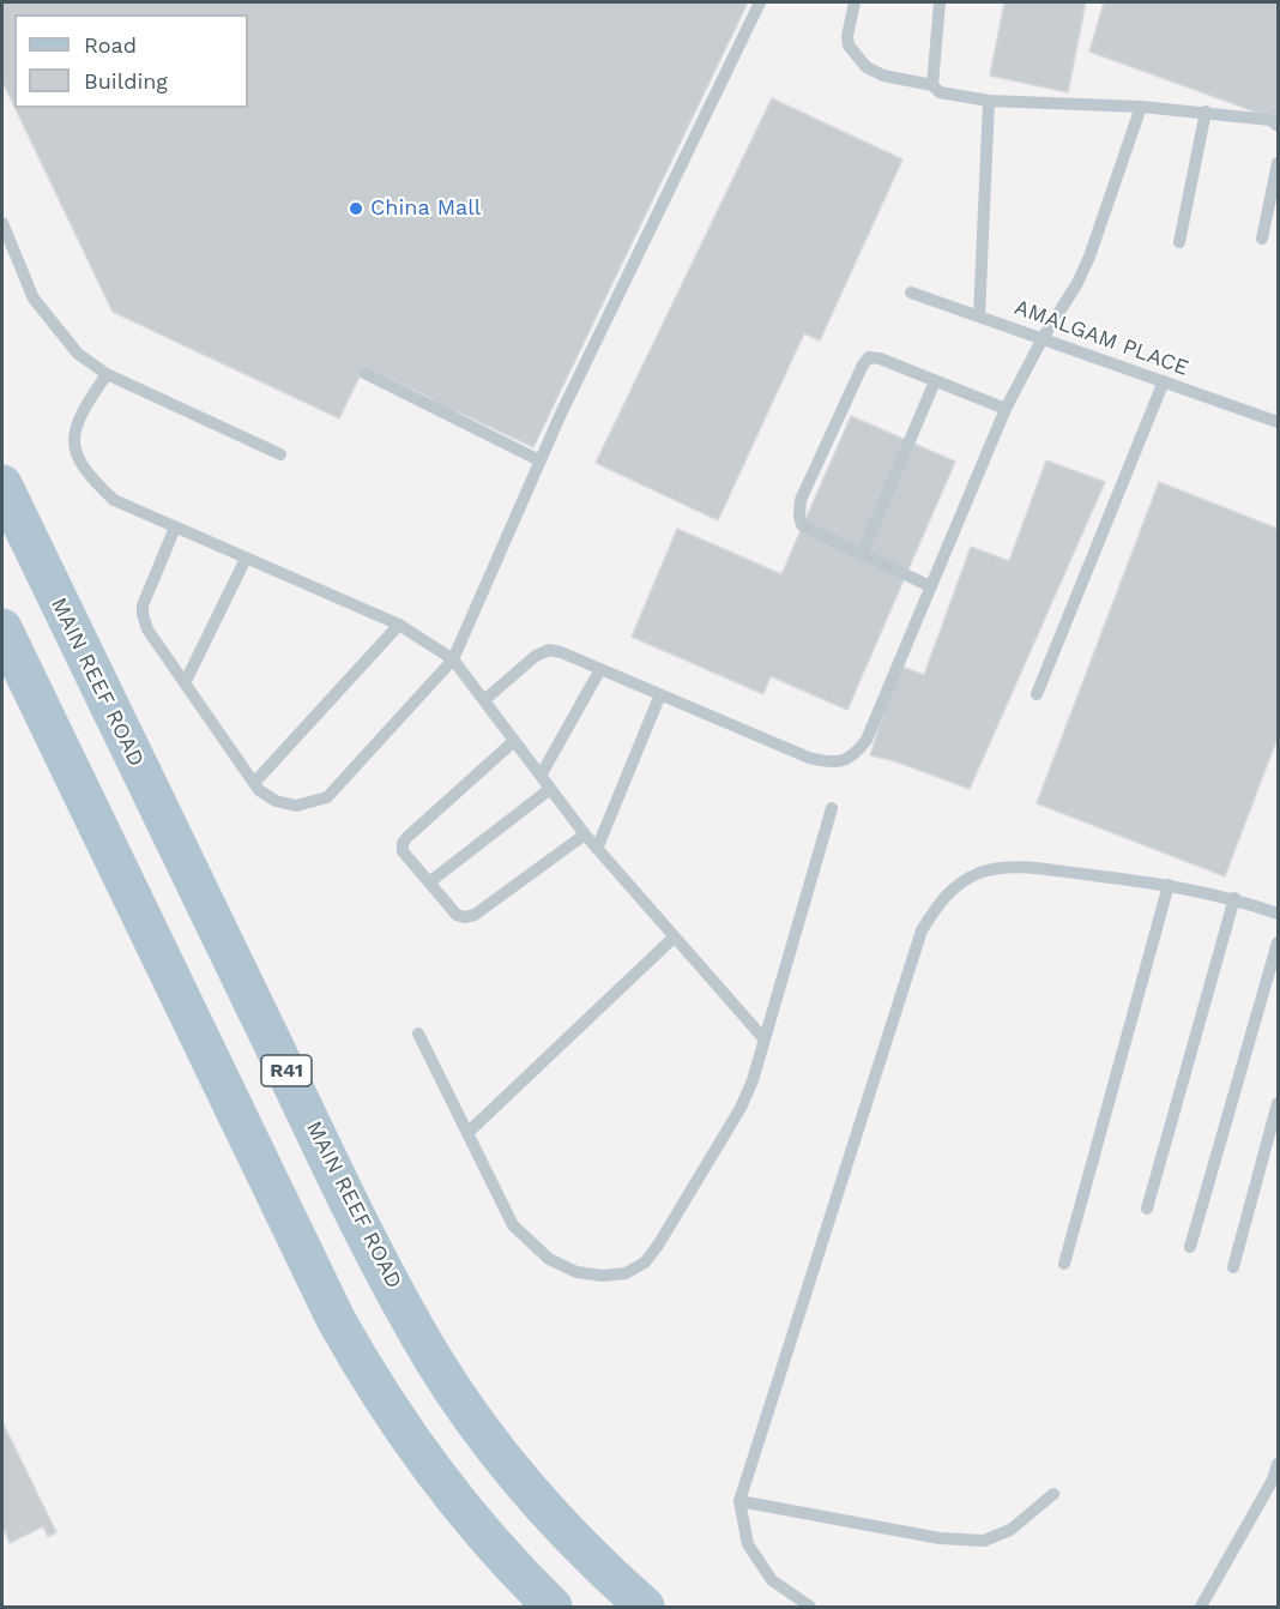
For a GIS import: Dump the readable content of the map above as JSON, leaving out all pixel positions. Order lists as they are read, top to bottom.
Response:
{
  "streets": {
    "main road": ["MAIN REEF ROAD", "R41"],
    "lane": ["AMALGAM PLACE"]
  },
  "places": ["China Mall"],
  "legend": ["Road", "Building"]
}
